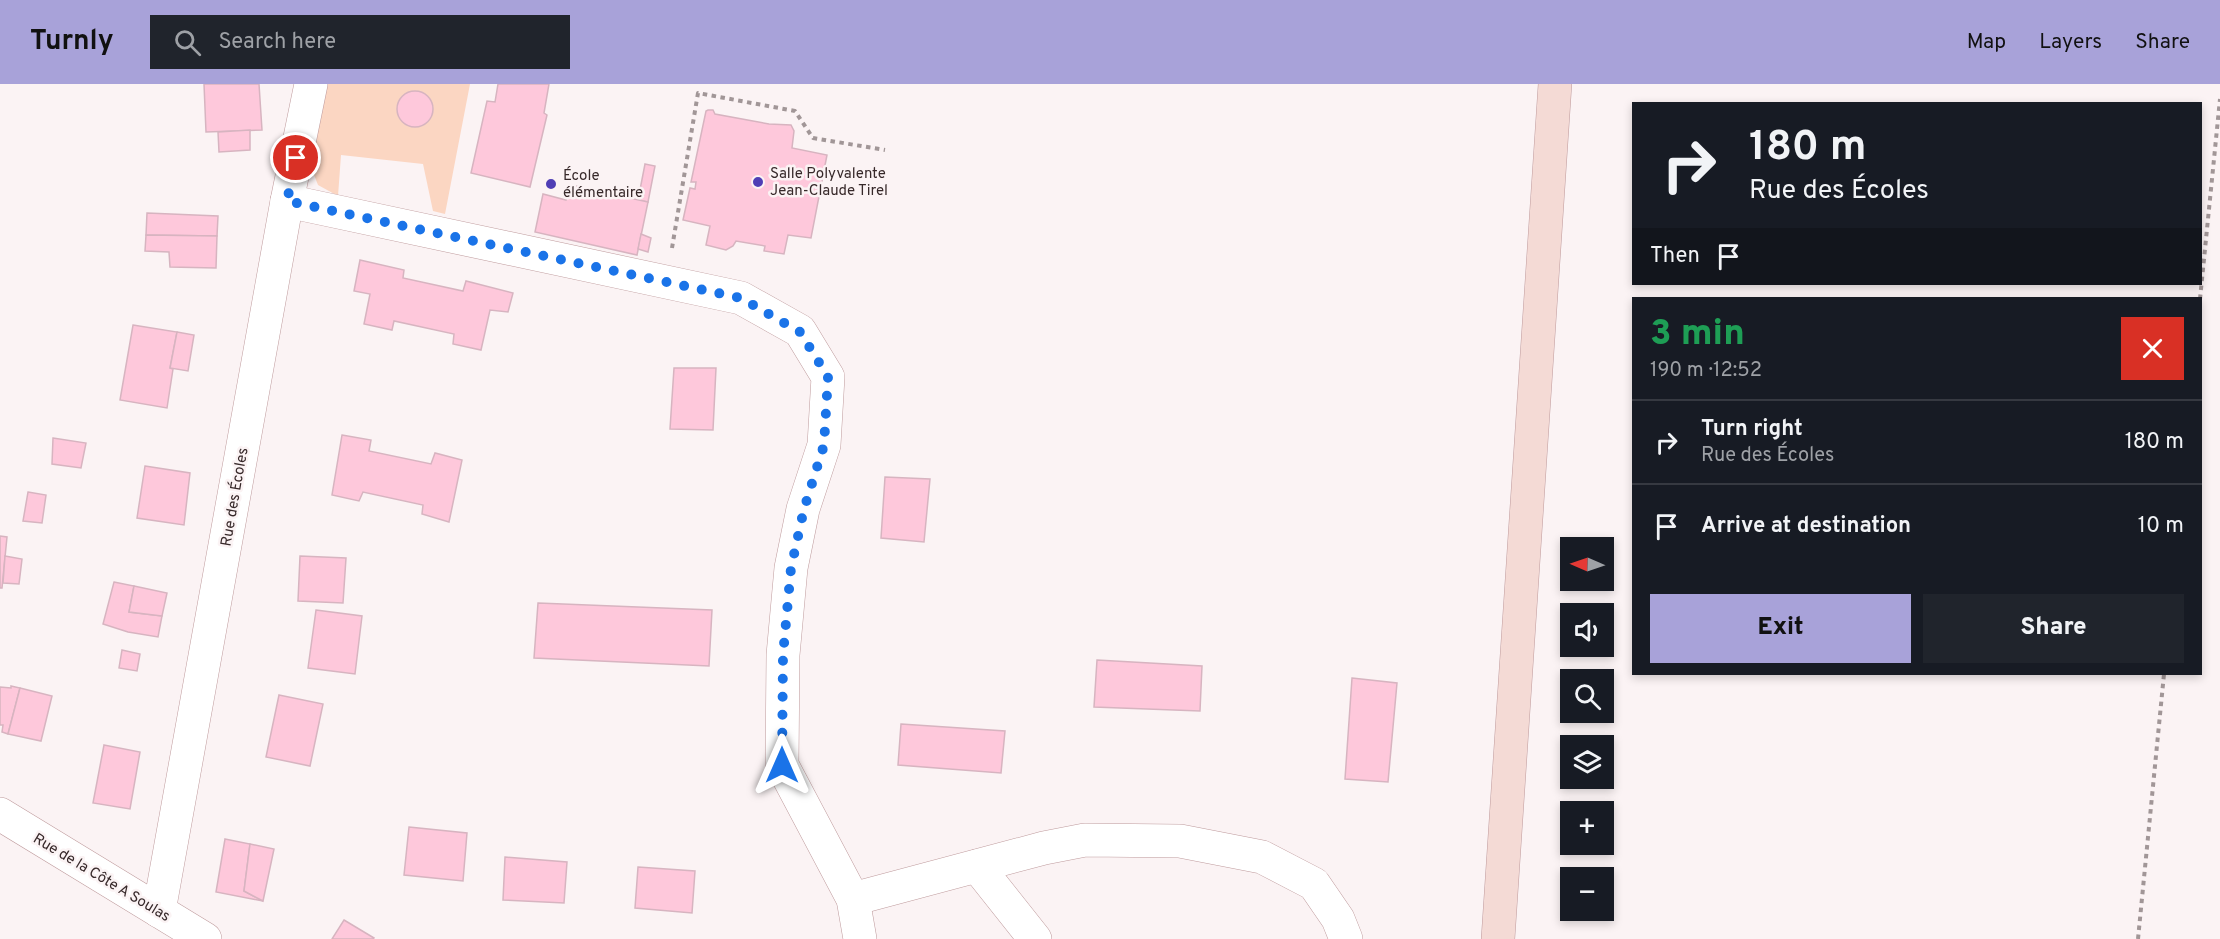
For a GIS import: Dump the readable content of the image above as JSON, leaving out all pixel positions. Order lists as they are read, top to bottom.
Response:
{
  "streets": {
    "street": ["Rue des Écoles", "Rue de la Côte A Soulas"]
  },
  "crossings": [
    ["Rue des Écoles", "Rue de la Côte A Soulas"]
  ],
  "places": ["Salle Polyvalente Jean-Claude Tirel", "École élémentaire"],
  "north": "left",
  "page": {
    "header": "Turnly",
    "search": "Search here",
    "nav": ["Map", "Layers", "Share"],
    "turn": ["180 m", "Rue des Écoles"],
    "then": "Then",
    "heading": ["3 min", "190 m · 12:52"],
    "list": [
      {
        "name": "Turn right",
        "note": "Rue des Écoles",
        "value": "180 m"
      },
      {
        "name": "Arrive at destination",
        "value": "10 m"
      }
    ],
    "map_buttons": ["+", "−"],
    "buttons": ["Exit", "Share"]
  }
}
